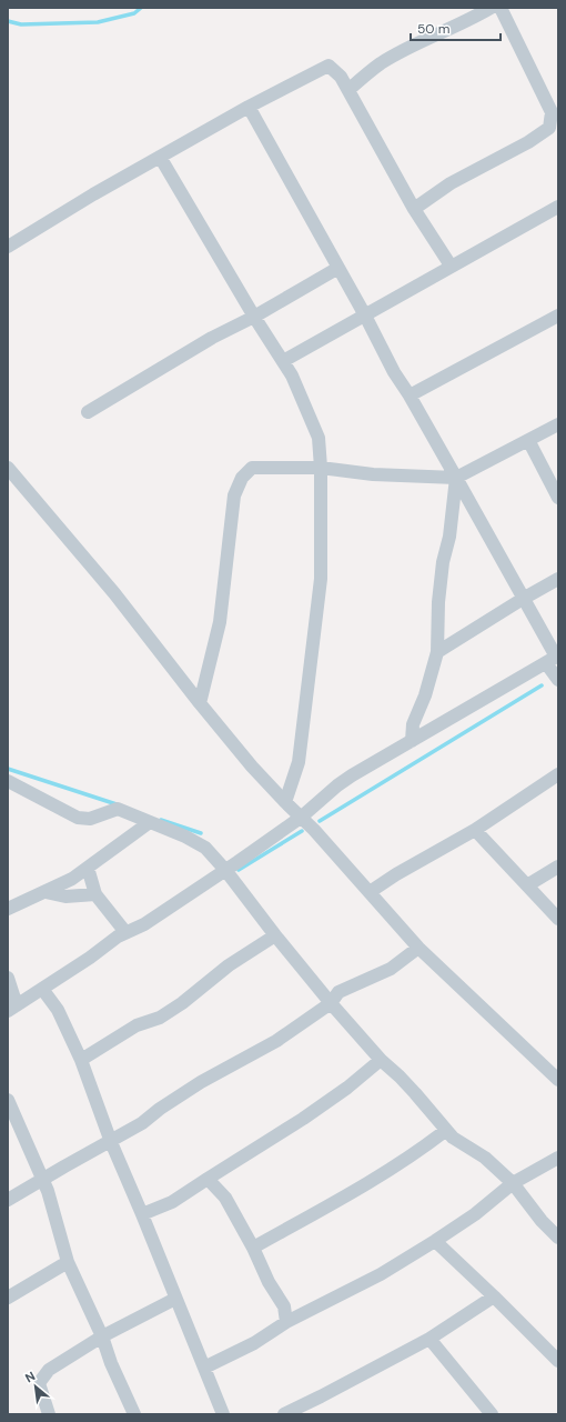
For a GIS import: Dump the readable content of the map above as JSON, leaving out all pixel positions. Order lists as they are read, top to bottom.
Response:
{
  "scale_bar": "50 m",
  "north": "top left"
}
